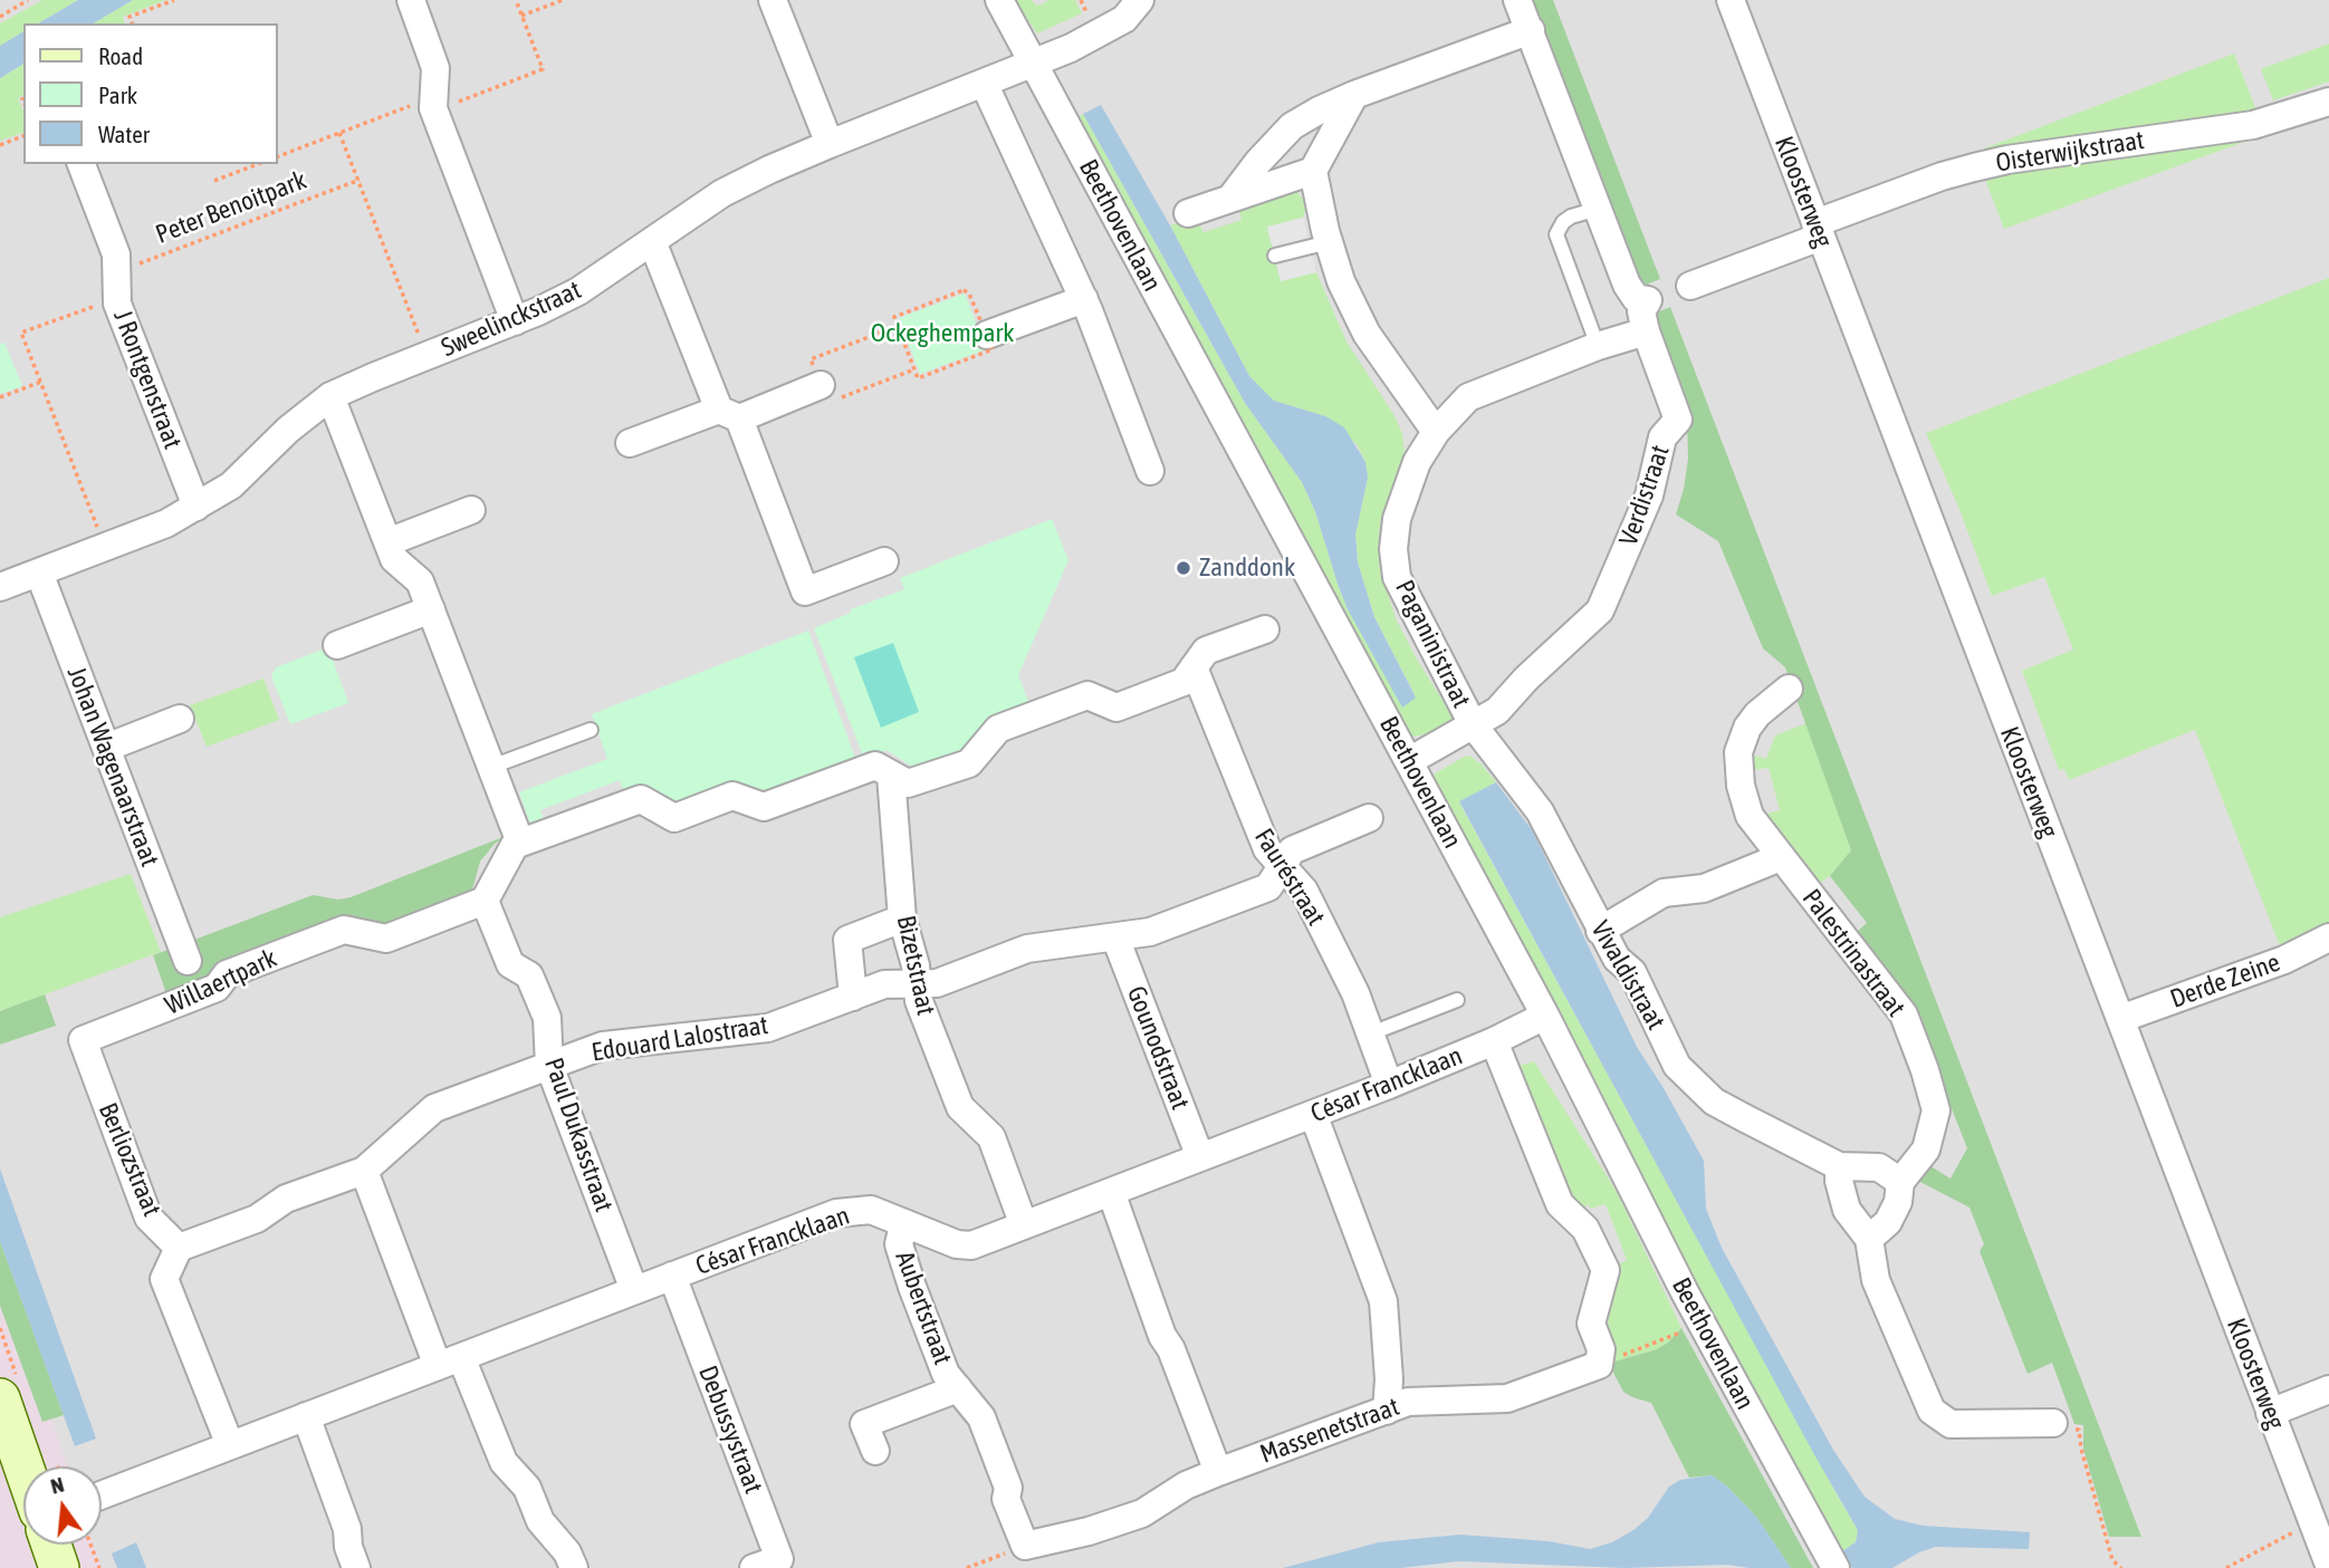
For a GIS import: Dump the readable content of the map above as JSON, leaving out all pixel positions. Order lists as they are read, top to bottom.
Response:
{
  "streets": {
    "street": [
      "Oisterwijkstraat",
      "Kloosterweg",
      "Beethovenlaan",
      "Sweelinckstraat",
      "J Rontgenstraat",
      "Verdistraat",
      "Paganinistraat",
      "Johan Wagenaarstraat",
      "Fauréstraat",
      "Palestrinastraat",
      "Bizetstraat",
      "Vivaldistraat",
      "Derde Zeine",
      "Willaertpark",
      "Edouard Lalostraat",
      "Gounodstraat",
      "César Francklaan",
      "Paul Dukasstraat",
      "Berliozstraat",
      "Aubertstraat",
      "Debussystraat",
      "Massenetstraat"
    ],
    "path": ["Peter Benoitpark"]
  },
  "crossings": [
    ["Oisterwijkstraat", "Kloosterweg"],
    ["Kloosterweg", "Derde Zeine"],
    ["Peter Benoitpark", "J Rontgenstraat"],
    ["Beethovenlaan", "Sweelinckstraat"],
    ["Beethovenlaan", "Verdistraat"],
    ["Beethovenlaan", "César Francklaan"],
    ["Sweelinckstraat", "J Rontgenstraat"],
    ["Sweelinckstraat", "Johan Wagenaarstraat"],
    ["Verdistraat", "Paganinistraat"],
    ["Verdistraat", "Vivaldistraat"],
    ["Paganinistraat", "Vivaldistraat"],
    ["Fauréstraat", "César Francklaan"],
    ["Palestrinastraat", "Vivaldistraat"],
    ["Bizetstraat", "Edouard Lalostraat"],
    ["Bizetstraat", "César Francklaan"],
    ["Willaertpark", "Paul Dukasstraat"],
    ["Willaertpark", "Berliozstraat"],
    ["Edouard Lalostraat", "Paul Dukasstraat"],
    ["Gounodstraat", "César Francklaan"],
    ["César Francklaan", "Paul Dukasstraat"],
    ["César Francklaan", "Aubertstraat"],
    ["César Francklaan", "Debussystraat"],
    ["Aubertstraat", "Massenetstraat"]
  ],
  "parks": ["Ockeghempark"],
  "places": ["Zanddonk"],
  "legend": ["Road", "Park", "Water"],
  "north": "top"
}
